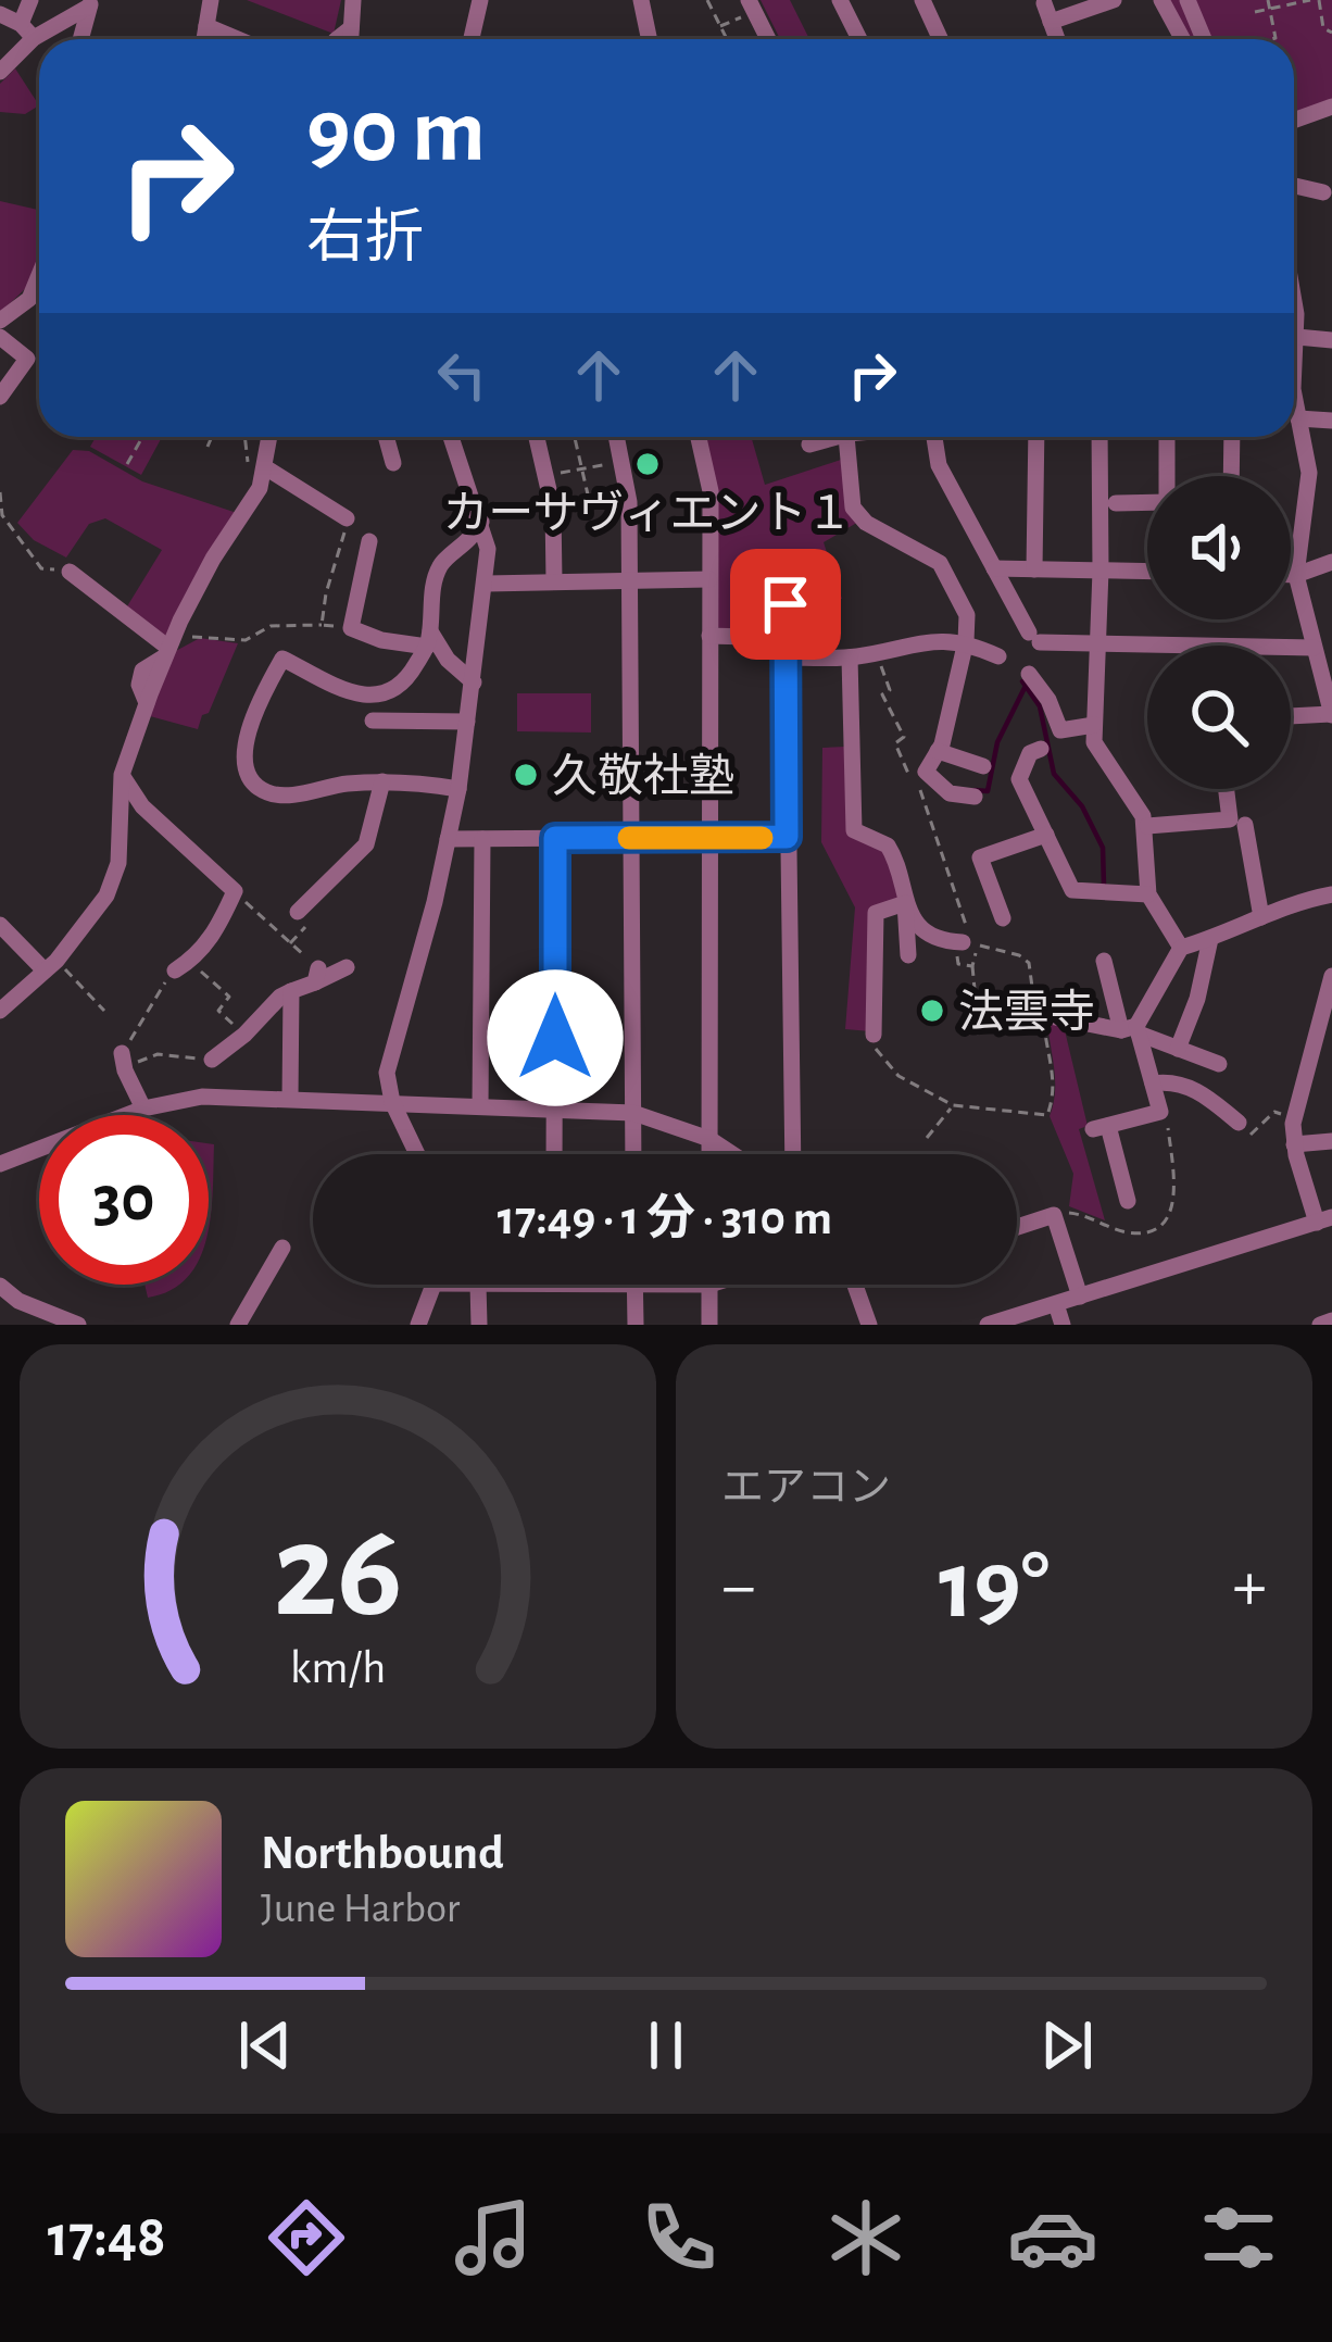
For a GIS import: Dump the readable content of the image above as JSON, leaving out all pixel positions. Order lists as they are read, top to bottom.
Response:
{
  "places": ["カーサヴィエント１", "久敬社塾", "法雲寺"],
  "page": {
    "turn": ["90 m", "右折"],
    "limit": "30",
    "trip": "17:49 · 1 分 · 310 m",
    "tile": "エアコン",
    "heat": ["−", "19°", "+"],
    "song": ["Northbound", "June Harbor"],
    "tabs": "17:48",
    "gauge": ["26", "km/h"]
  }
}
